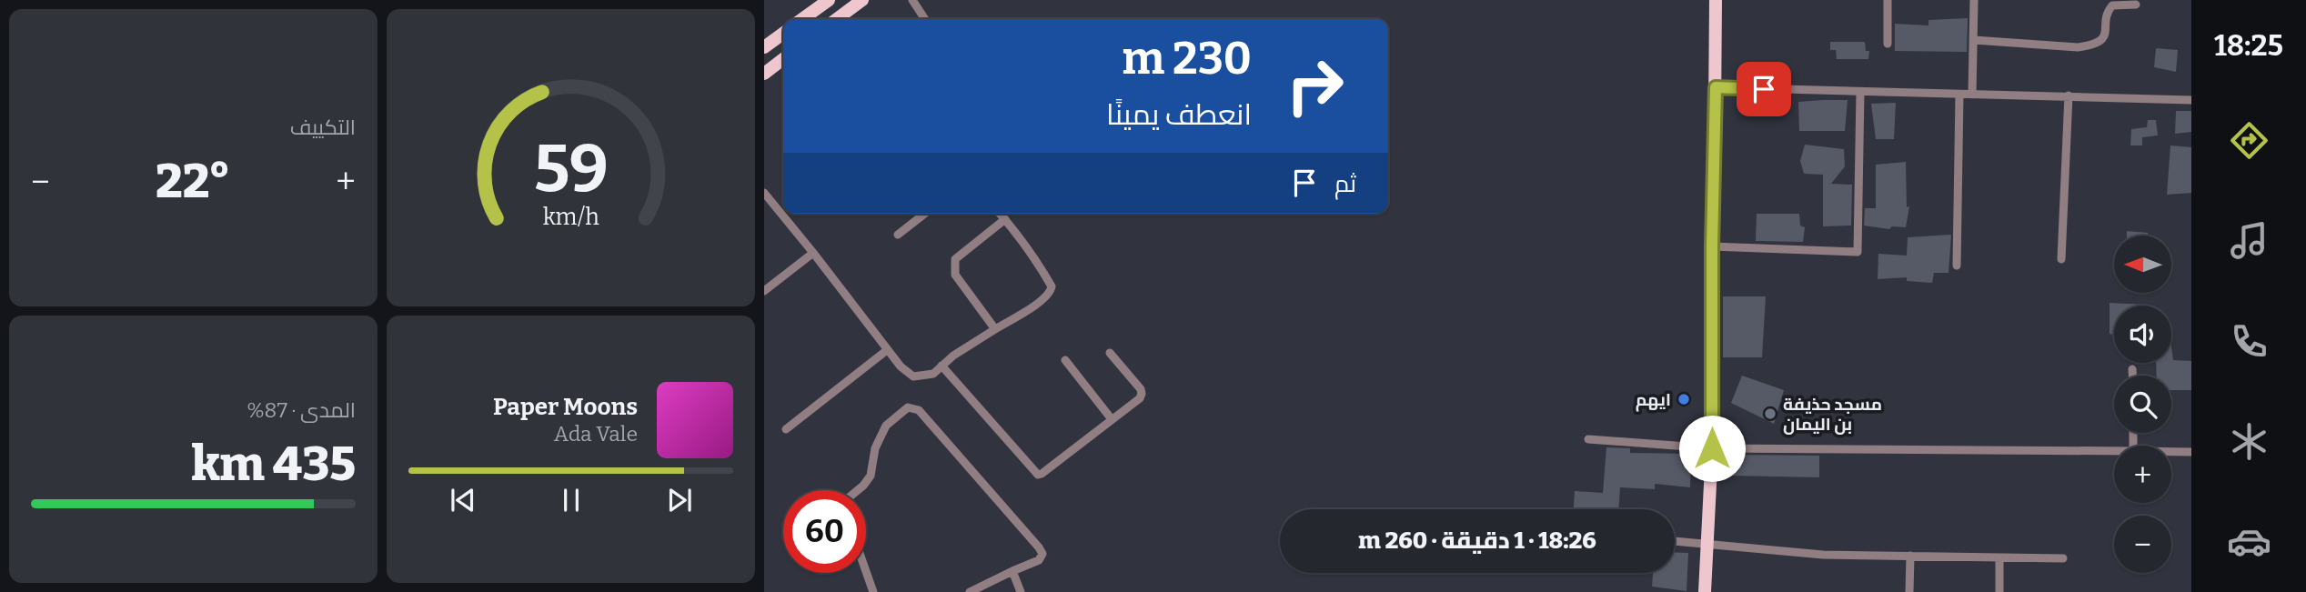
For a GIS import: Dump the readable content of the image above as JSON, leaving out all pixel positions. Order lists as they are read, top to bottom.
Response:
{
  "places": ["ايهم", "مسجد حذيفة بن اليمان"],
  "north": "left",
  "page": {
    "tabs": "18:25",
    "tile": [
      "التكييف",
      ["المدى · 87%", "435 km"]
    ],
    "turn": ["230 m", "انعطف يمينًا"],
    "then": "ثم",
    "heat": ["−", "22°", "+"],
    "map_buttons": ["+", "−"],
    "song": ["Paper Moons", "Ada Vale"],
    "limit": "60",
    "trip": "18:26 · 1 دقيقة · 260 m",
    "gauge": ["59", "km/h"]
  }
}
